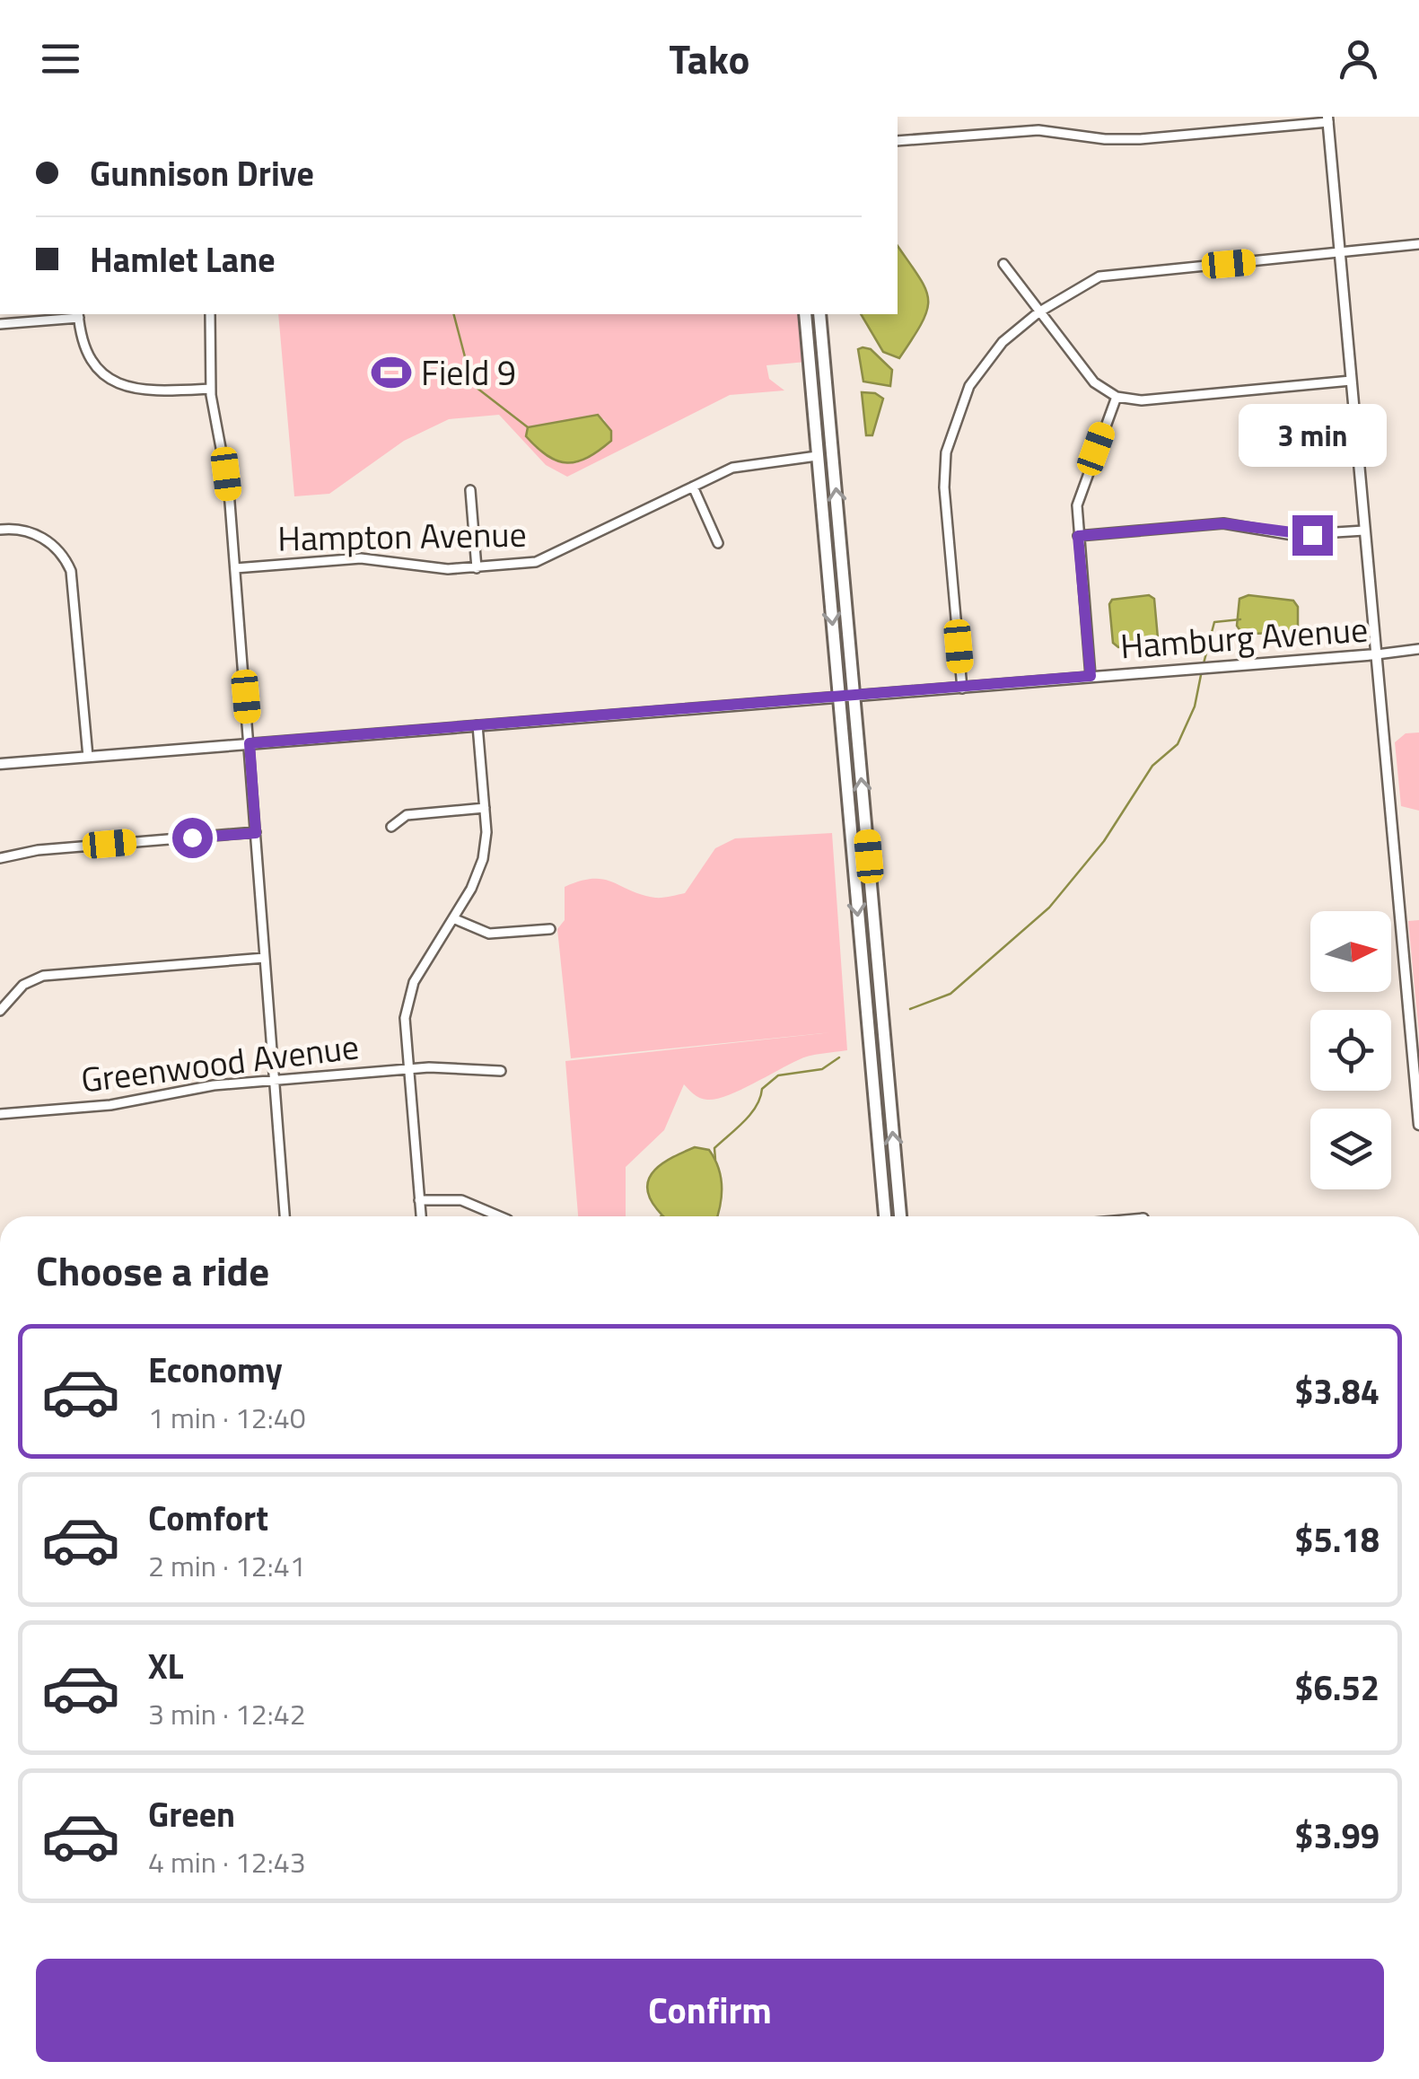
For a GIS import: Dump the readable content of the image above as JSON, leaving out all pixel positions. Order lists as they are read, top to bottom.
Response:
{
  "streets": {
    "street": ["Hampton Avenue", "Hamburg Avenue", "Greenwood Avenue"]
  },
  "places": {
    "sports": ["Field 9"]
  },
  "north": "right",
  "page": {
    "header": "Tako",
    "banner": ["Gunnison Drive", "Hamlet Lane"],
    "bubble": "3 min",
    "heading": "Choose a ride",
    "list": [
      {
        "name": "Economy",
        "note": "1 min · 12:40",
        "value": "$3.84"
      },
      {
        "name": "Comfort",
        "note": "2 min · 12:41",
        "value": "$5.18"
      },
      {
        "name": "XL",
        "note": "3 min · 12:42",
        "value": "$6.52"
      },
      {
        "name": "Green",
        "note": "4 min · 12:43",
        "value": "$3.99"
      }
    ],
    "buttons": "Confirm"
  }
}
